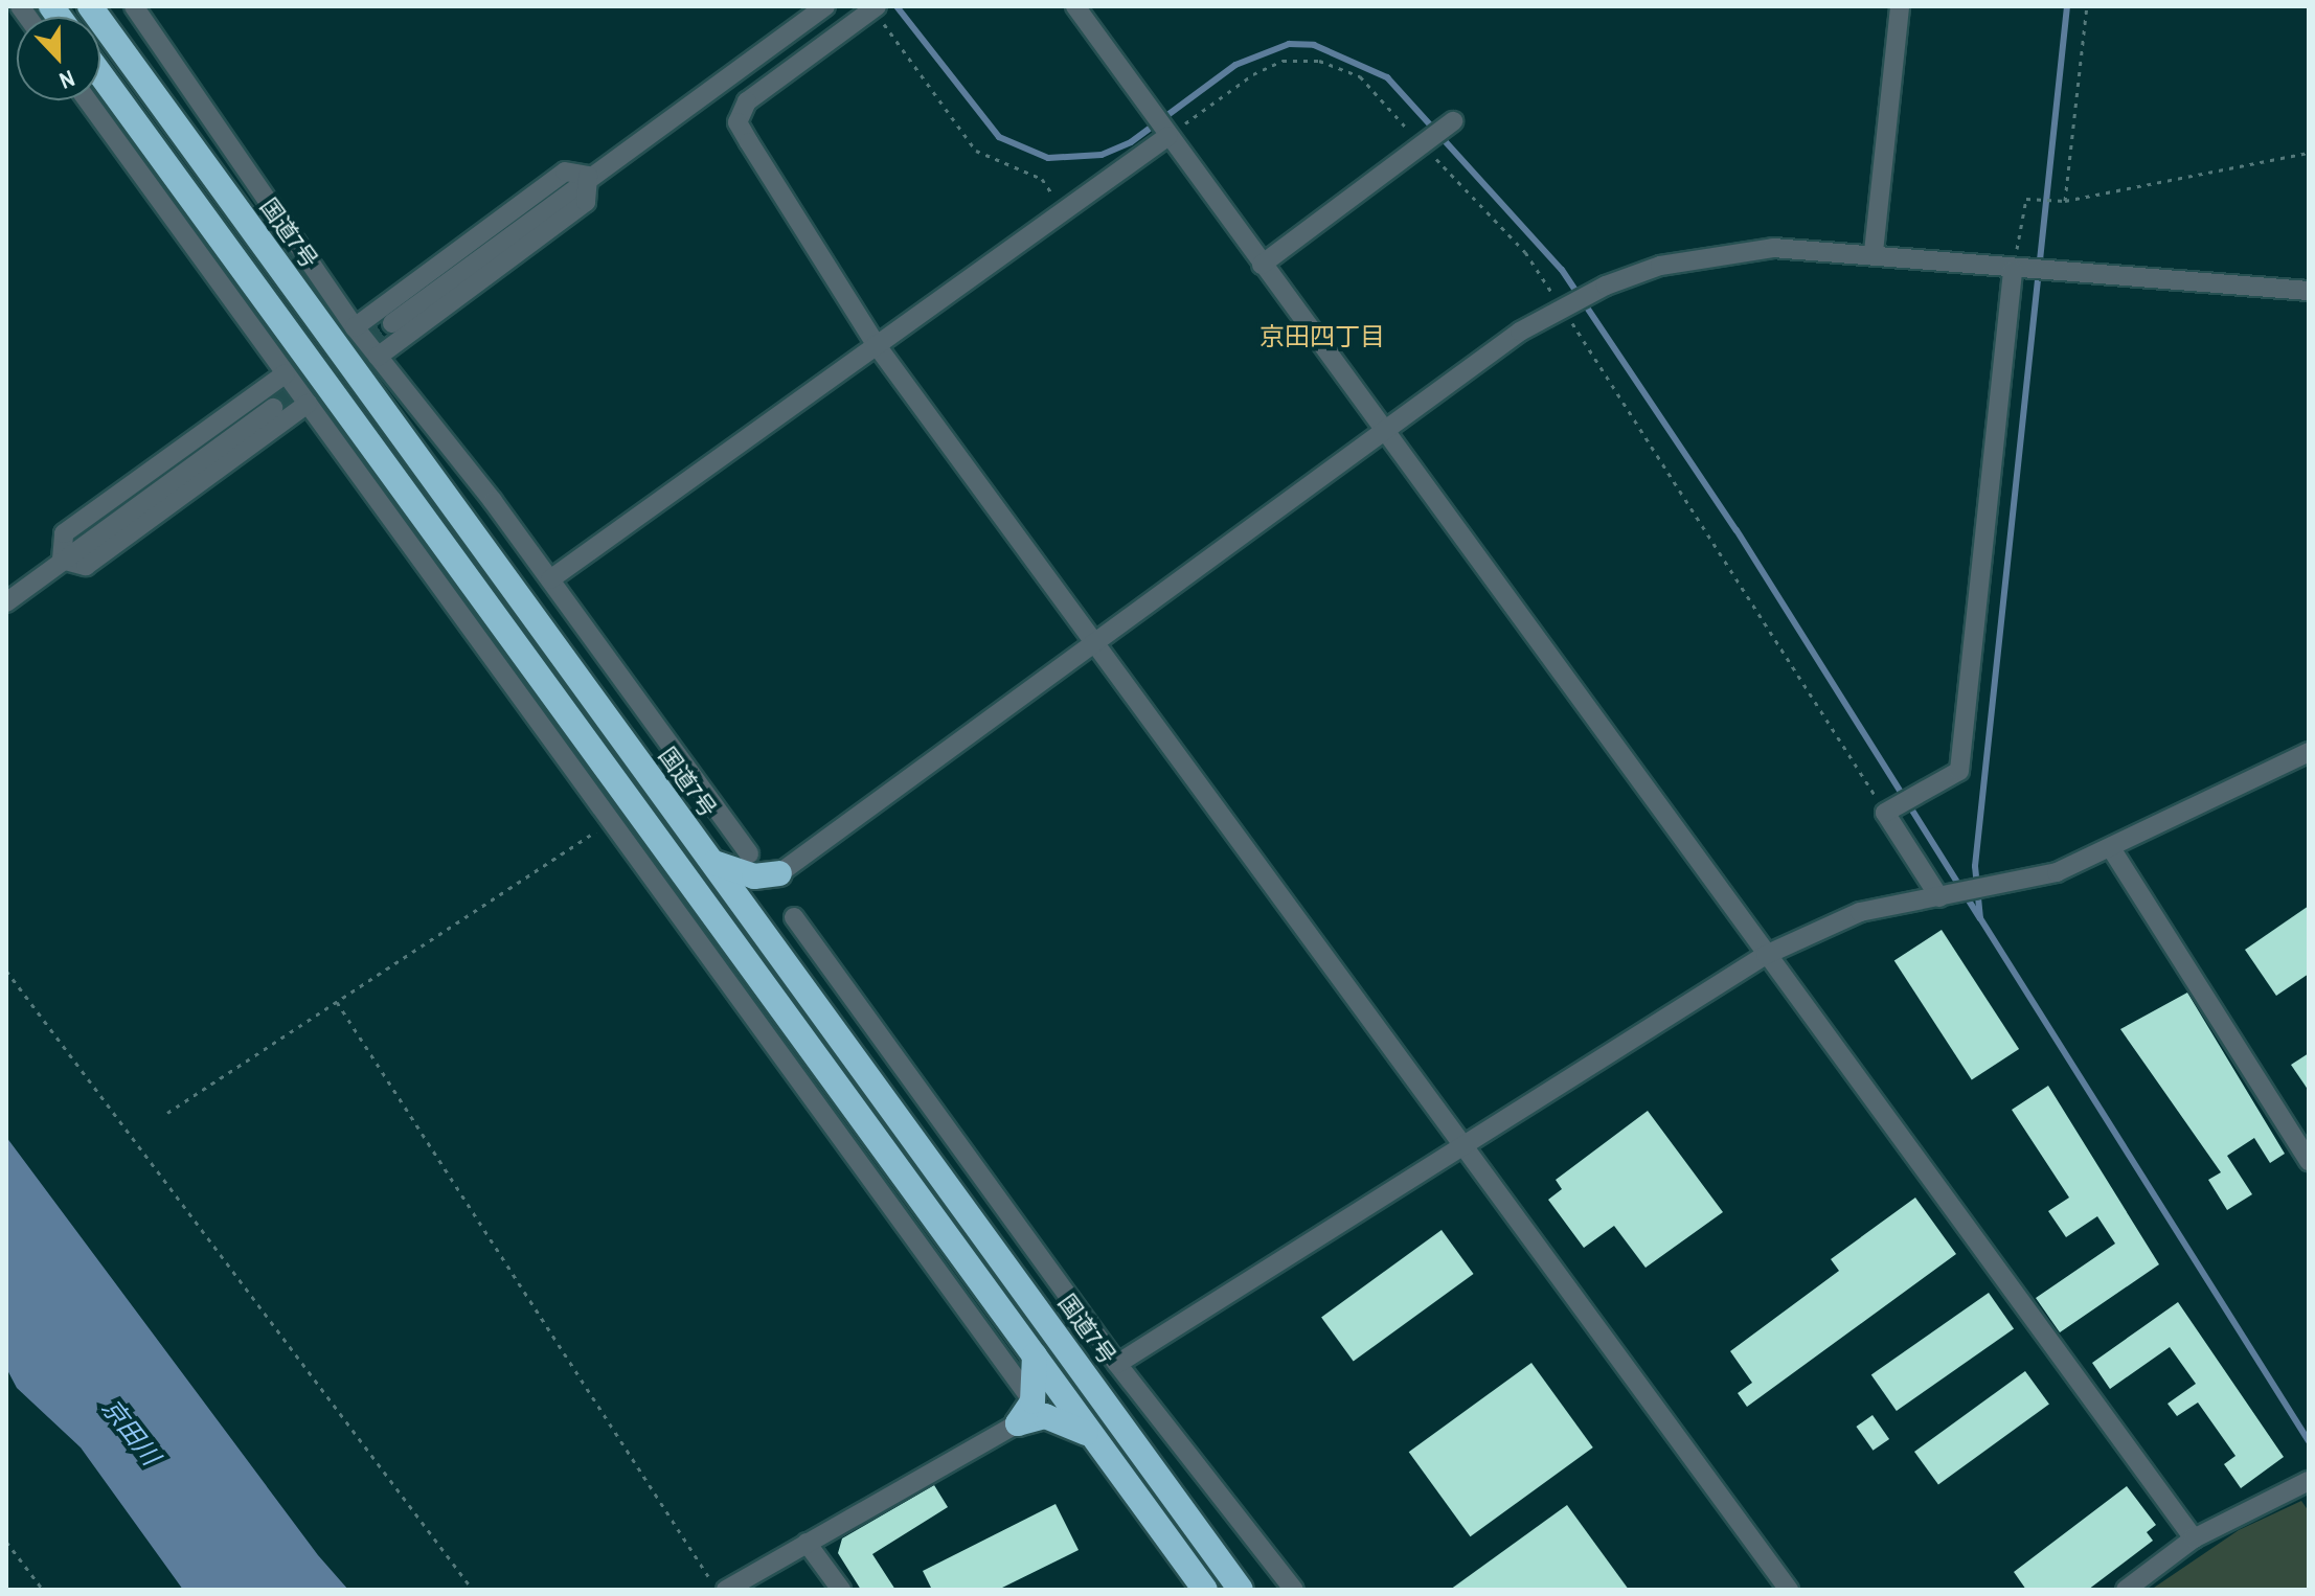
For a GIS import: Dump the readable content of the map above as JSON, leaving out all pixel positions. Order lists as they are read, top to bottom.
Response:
{
  "streets": {
    "highway": ["国道7号"]
  },
  "districts": ["京田四丁目"],
  "water": ["京田川"],
  "north": "bottom"
}
